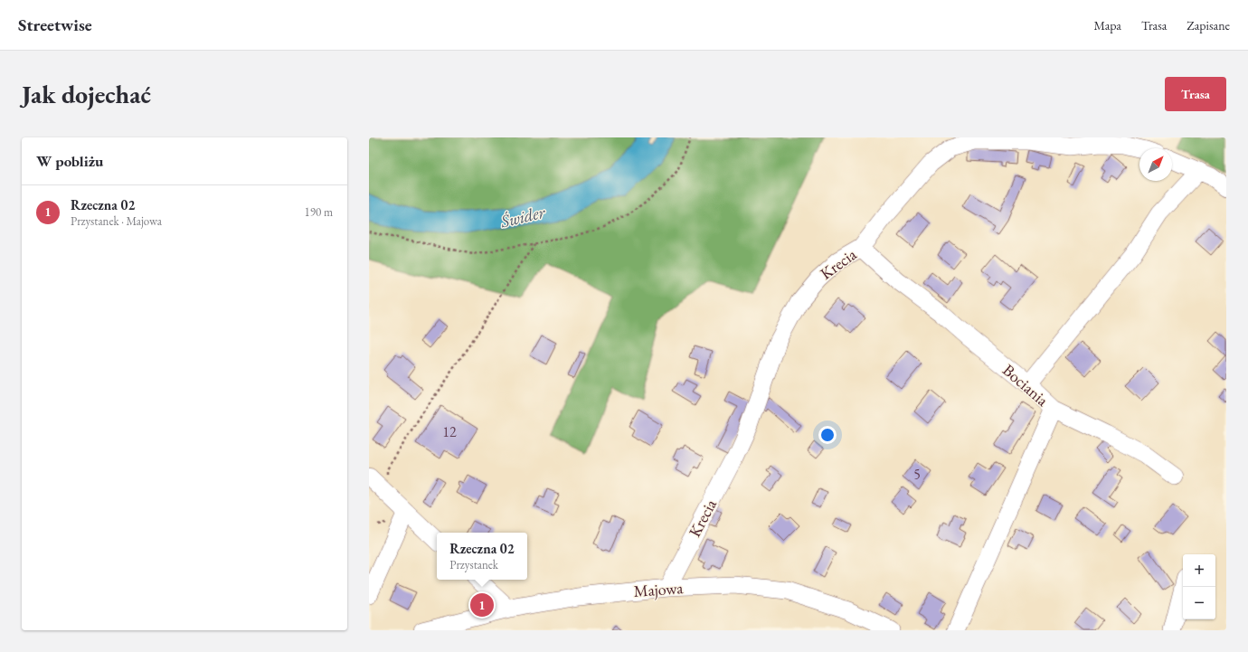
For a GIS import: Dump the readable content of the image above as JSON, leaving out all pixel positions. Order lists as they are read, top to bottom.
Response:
{
  "streets": {
    "street": ["Krecia", "Bociania", "Majowa"]
  },
  "crossings": [
    ["Krecia", "Bociania"],
    ["Krecia", "Majowa"]
  ],
  "water": ["Świder"],
  "house_numbers": ["12", "5"],
  "north": "top right",
  "page": {
    "header": "Streetwise",
    "nav": ["Mapa", "Trasa", "Zapisane"],
    "buttons": "Trasa",
    "title": "Jak dojechać",
    "heading": "W pobliżu",
    "list": [
      {
        "mark": "1",
        "name": "Rzeczna 02",
        "note": "Przystanek · Majowa",
        "value": "190 m"
      }
    ],
    "popup": ["Rzeczna 02", "Przystanek"],
    "map_buttons": ["+", "−"],
    "pins": "1"
  }
}
